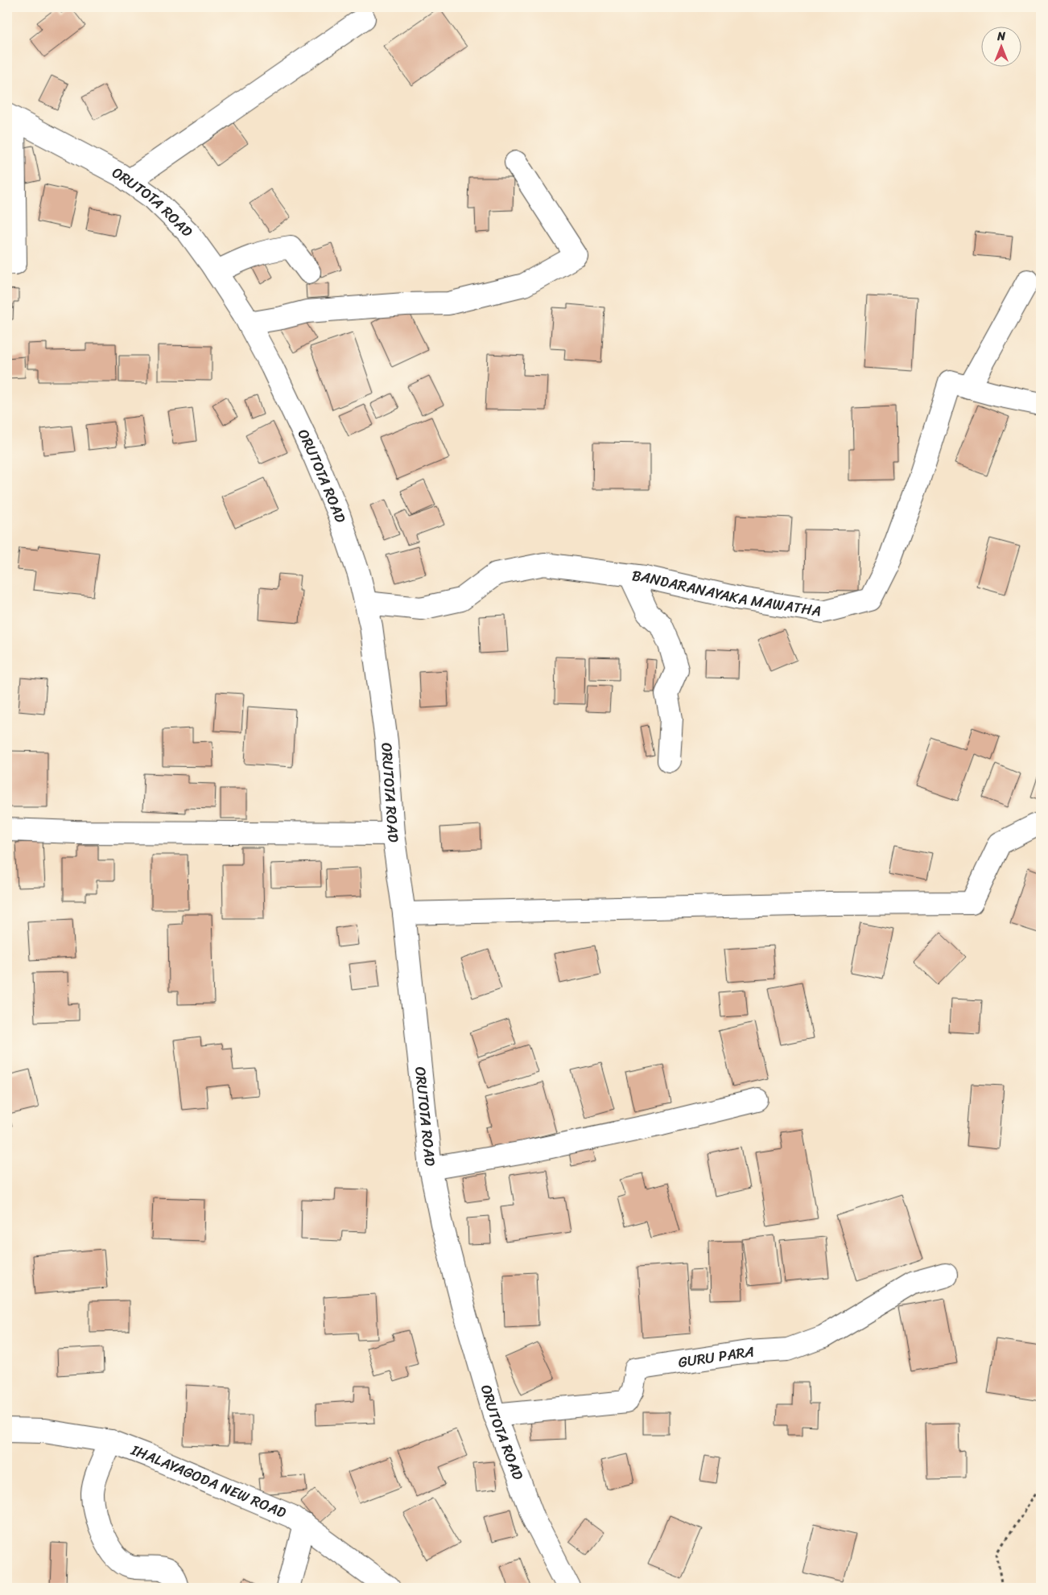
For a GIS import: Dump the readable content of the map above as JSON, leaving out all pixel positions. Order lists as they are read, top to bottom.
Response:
{
  "streets": {
    "street": [
      "ORUTOTA ROAD",
      "BANDARANAYAKA MAWATHA",
      "GURU PARA",
      "IHALAYAGODA NEW ROAD"
    ]
  },
  "crossings": [
    ["ORUTOTA ROAD", "BANDARANAYAKA MAWATHA"],
    ["ORUTOTA ROAD", "GURU PARA"]
  ],
  "north": "top"
}
